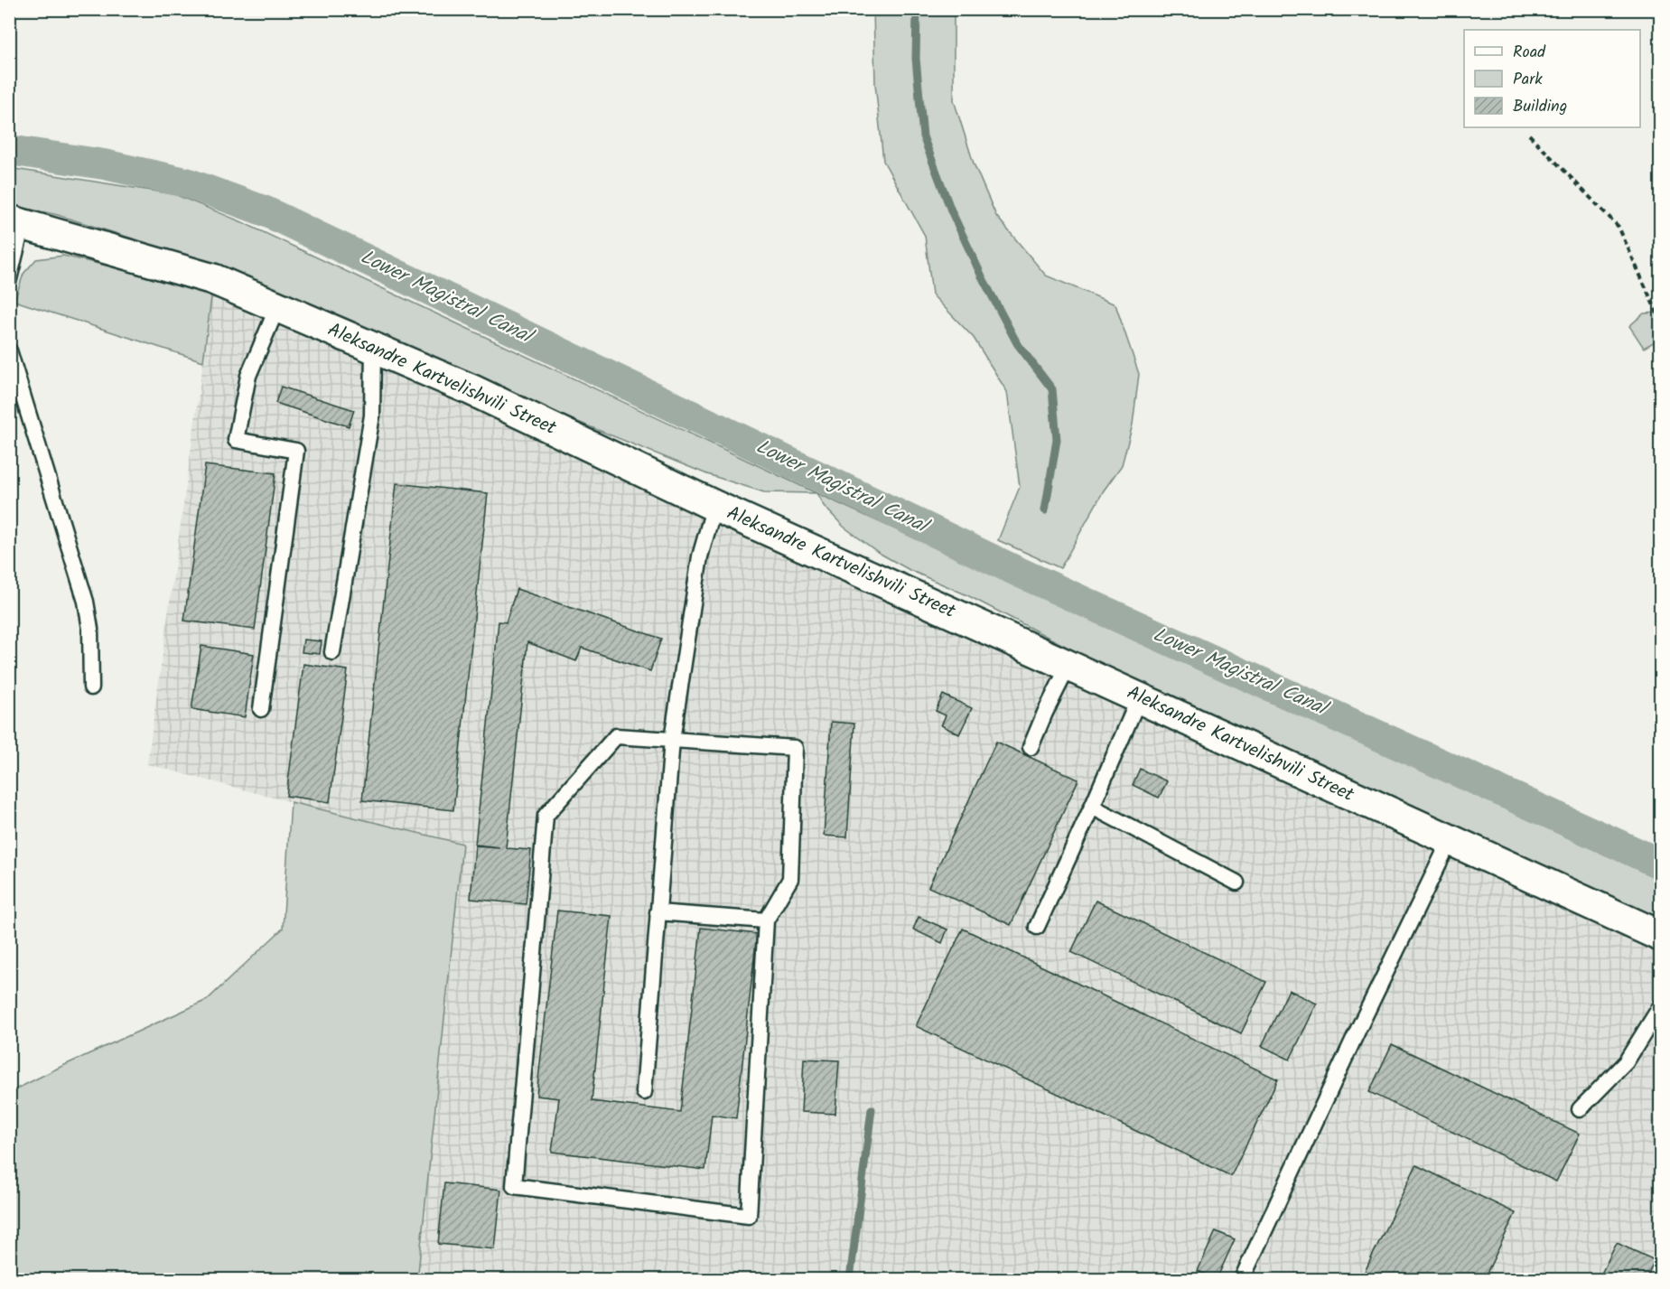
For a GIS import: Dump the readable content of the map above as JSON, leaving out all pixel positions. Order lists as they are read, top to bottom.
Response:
{
  "streets": {
    "street": ["Aleksandre Kartvelishvili Street"]
  },
  "water": ["Lower Magistral Canal"],
  "legend": ["Road", "Park", "Building"]
}
